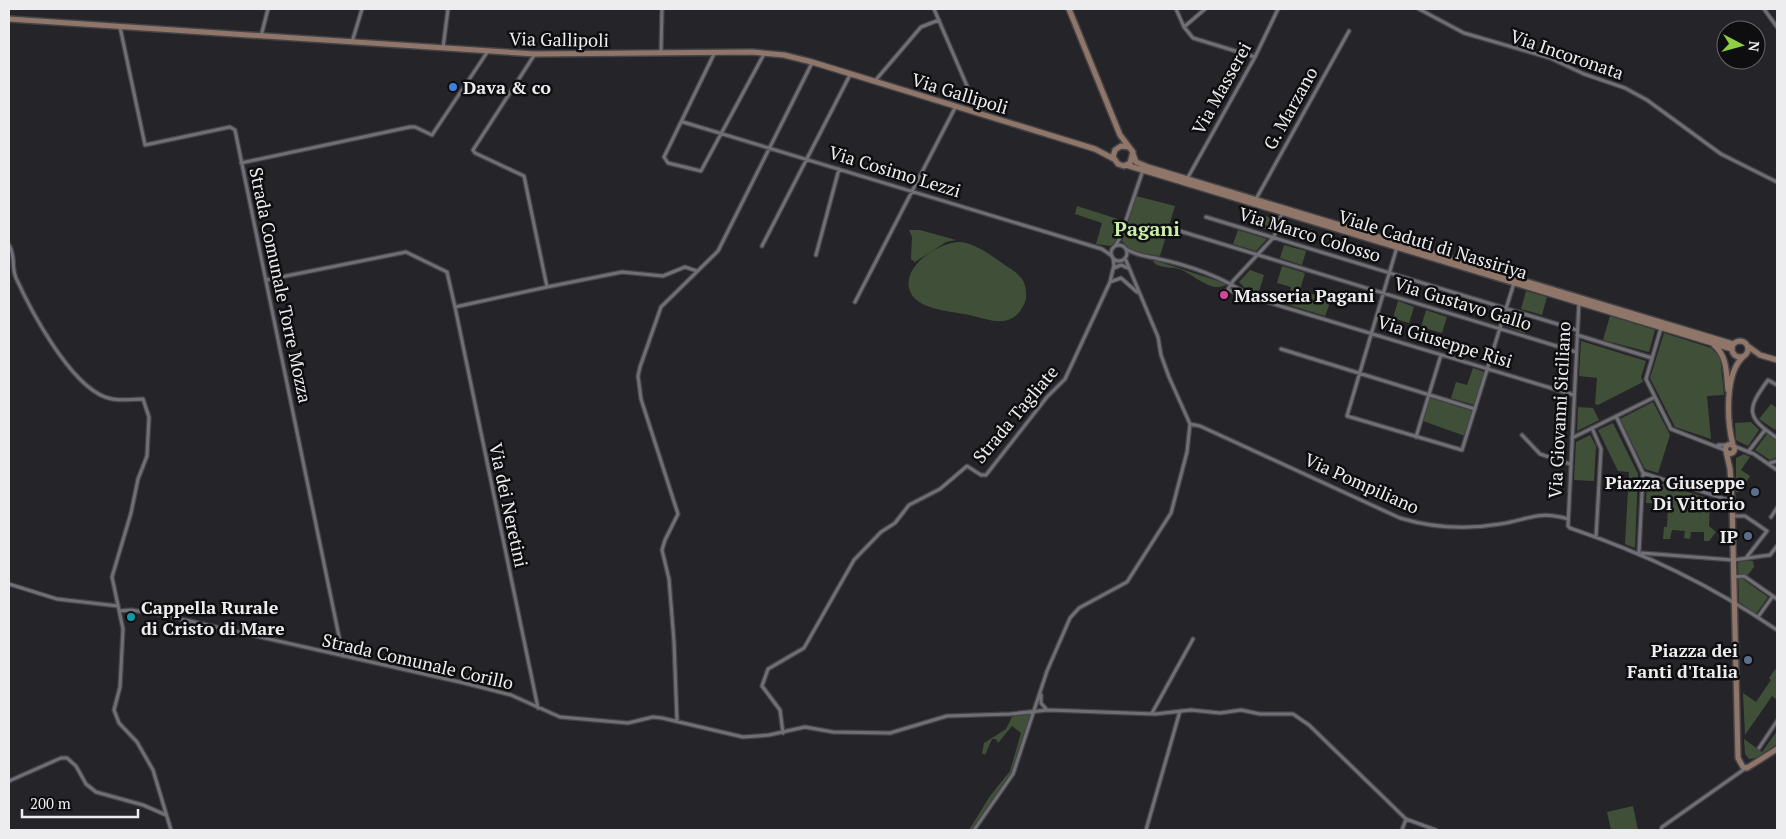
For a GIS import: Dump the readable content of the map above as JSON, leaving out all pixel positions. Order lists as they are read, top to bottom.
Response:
{
  "streets": {
    "main road": ["Via Gallipoli", "Viale Caduti di Nassiriya"],
    "street": [
      "Via Incoronata",
      "Via Masserei",
      "G. Marzano",
      "Via Cosimo Lezzi",
      "Via Marco Colosso",
      "Strada Comunale Torre Mozza",
      "Via Gustavo Gallo",
      "Via Giuseppe Risi",
      "Via Giovanni Siciliano",
      "Strada Tagliate",
      "Via Pompiliano",
      "Via dei Neretini",
      "Strada Comunale Corillo"
    ]
  },
  "crossings": [
    ["Via Gallipoli", "Viale Caduti di Nassiriya"],
    ["Via Gallipoli", "Strada Comunale Torre Mozza"],
    ["Via Masserei", "Viale Caduti di Nassiriya"],
    ["G. Marzano", "Viale Caduti di Nassiriya"],
    ["Via Cosimo Lezzi", "Via Giuseppe Risi"],
    ["Via Cosimo Lezzi", "Strada Tagliate"],
    ["Via Marco Colosso", "Via Giovanni Siciliano"],
    ["Viale Caduti di Nassiriya", "Via Giovanni Siciliano"],
    ["Strada Comunale Torre Mozza", "Via dei Neretini"],
    ["Strada Comunale Torre Mozza", "Strada Comunale Corillo"],
    ["Via Gustavo Gallo", "Via Giovanni Siciliano"],
    ["Via Giuseppe Risi", "Via Giovanni Siciliano"],
    ["Via Giuseppe Risi", "Strada Tagliate"],
    ["Via Giovanni Siciliano", "Via Pompiliano"],
    ["Strada Tagliate", "Strada Comunale Corillo"],
    ["Via dei Neretini", "Strada Comunale Corillo"]
  ],
  "districts": ["Pagani"],
  "places": [
    "Dava & co",
    "Masseria Pagani",
    "Piazza Giuseppe Di Vittorio",
    "IP",
    "Cappella Rurale di Cristo di Mare",
    "Piazza dei Fanti d'Italia"
  ],
  "scale_bar": "200 m",
  "north": "right"
}
